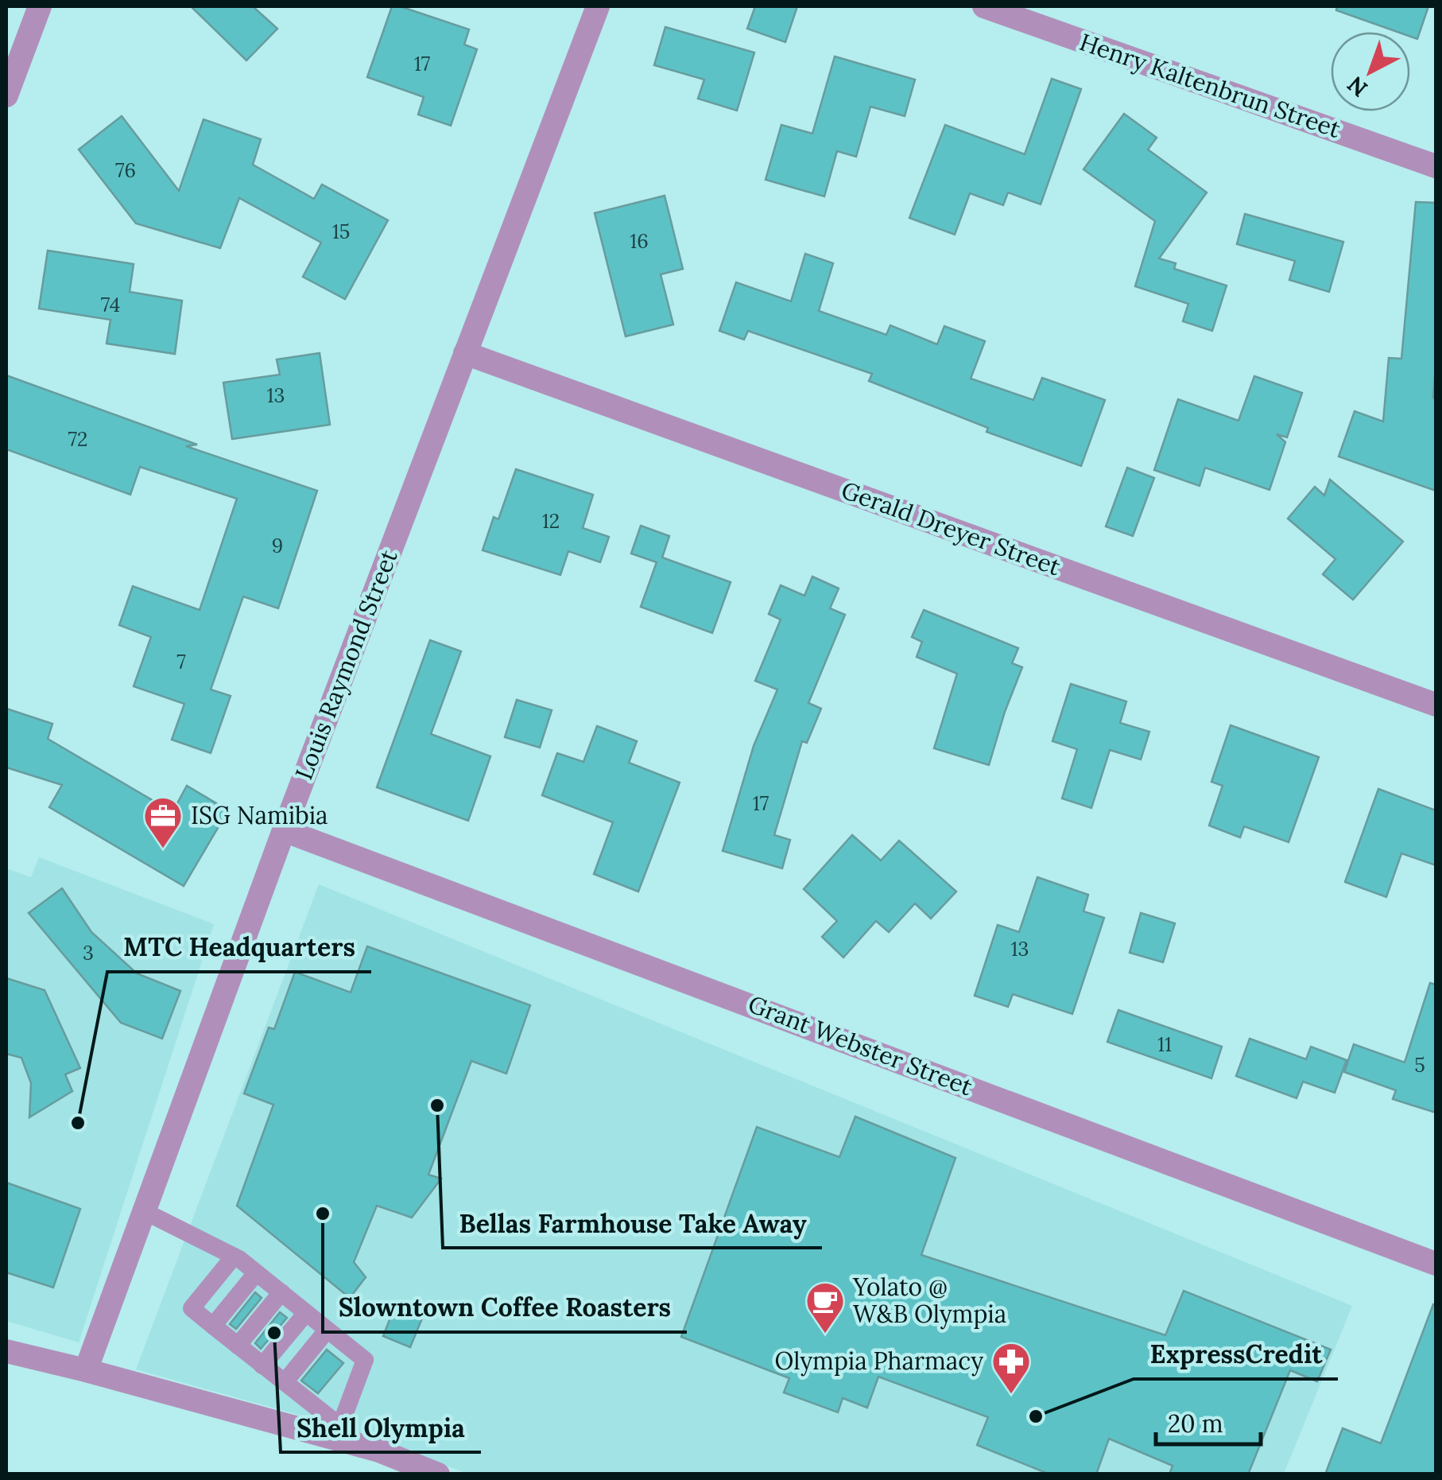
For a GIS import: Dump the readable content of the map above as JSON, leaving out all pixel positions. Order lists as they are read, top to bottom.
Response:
{
  "streets": {
    "street": [
      "Henry Kaltenbrun Street",
      "Gerald Dreyer Street",
      "Louis Raymond Street",
      "Grant Webster Street"
    ]
  },
  "crossings": [
    ["Gerald Dreyer Street", "Louis Raymond Street"],
    ["Louis Raymond Street", "Grant Webster Street"]
  ],
  "places": {
    "office": ["ISG Namibia"],
    "other": [
      "Bellas Farmhouse Take Away",
      "MTC Headquarters",
      "Slowntown Coffee Roasters",
      "Shell Olympia",
      "ExpressCredit"
    ],
    "cafe": ["Yolato @ W&B Olympia"],
    "pharmacy": ["Olympia Pharmacy"]
  },
  "house_numbers": [
    "17",
    "76",
    "15",
    "16",
    "74",
    "13",
    "72",
    "12",
    "9",
    "7",
    "17",
    "13",
    "3",
    "11",
    "5"
  ],
  "scale_bar": "20 m",
  "north": "bottom left"
}
